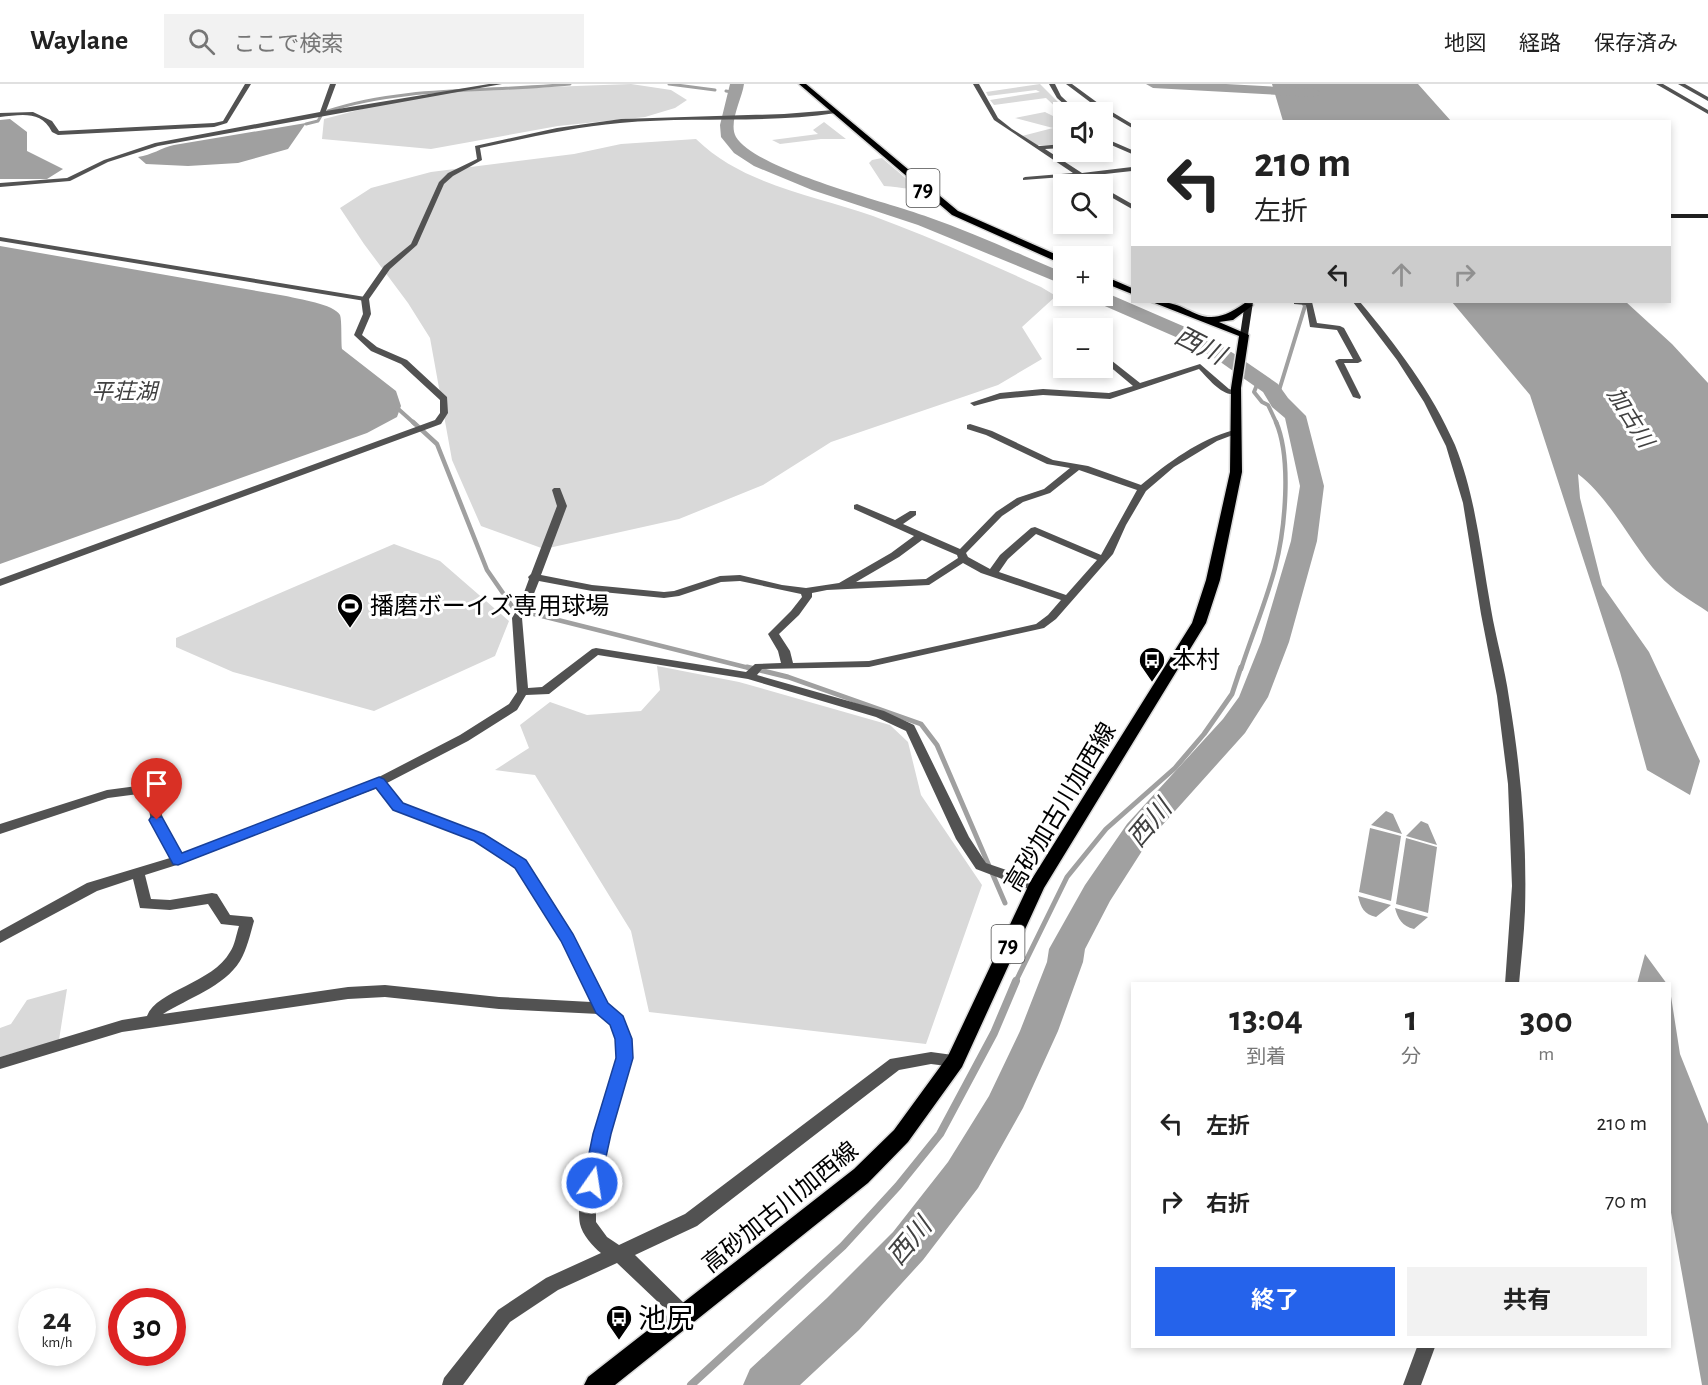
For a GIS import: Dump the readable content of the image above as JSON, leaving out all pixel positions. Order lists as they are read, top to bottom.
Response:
{
  "streets": {
    "main road": ["79", "高砂加古川加西線"]
  },
  "water": ["西川", "平荘湖", "加古川"],
  "places": {
    "sports": ["播磨ボーイズ専用球場"],
    "bus stop": ["本村", "池尻"]
  },
  "page": {
    "header": "Waylane",
    "search": "ここで検索",
    "nav": ["地図", "経路", "保存済み"],
    "map_buttons": ["+", "−"],
    "turn": ["210 m", "左折"],
    "eta": [
      "13:04",
      "到着",
      "1",
      "分",
      "300",
      "m"
    ],
    "list": [
      {
        "name": "左折",
        "value": "210 m"
      },
      {
        "name": "右折",
        "value": "70 m"
      }
    ],
    "buttons": ["終了", "共有"],
    "speed": "24 km/h",
    "limit": "30"
  }
}
